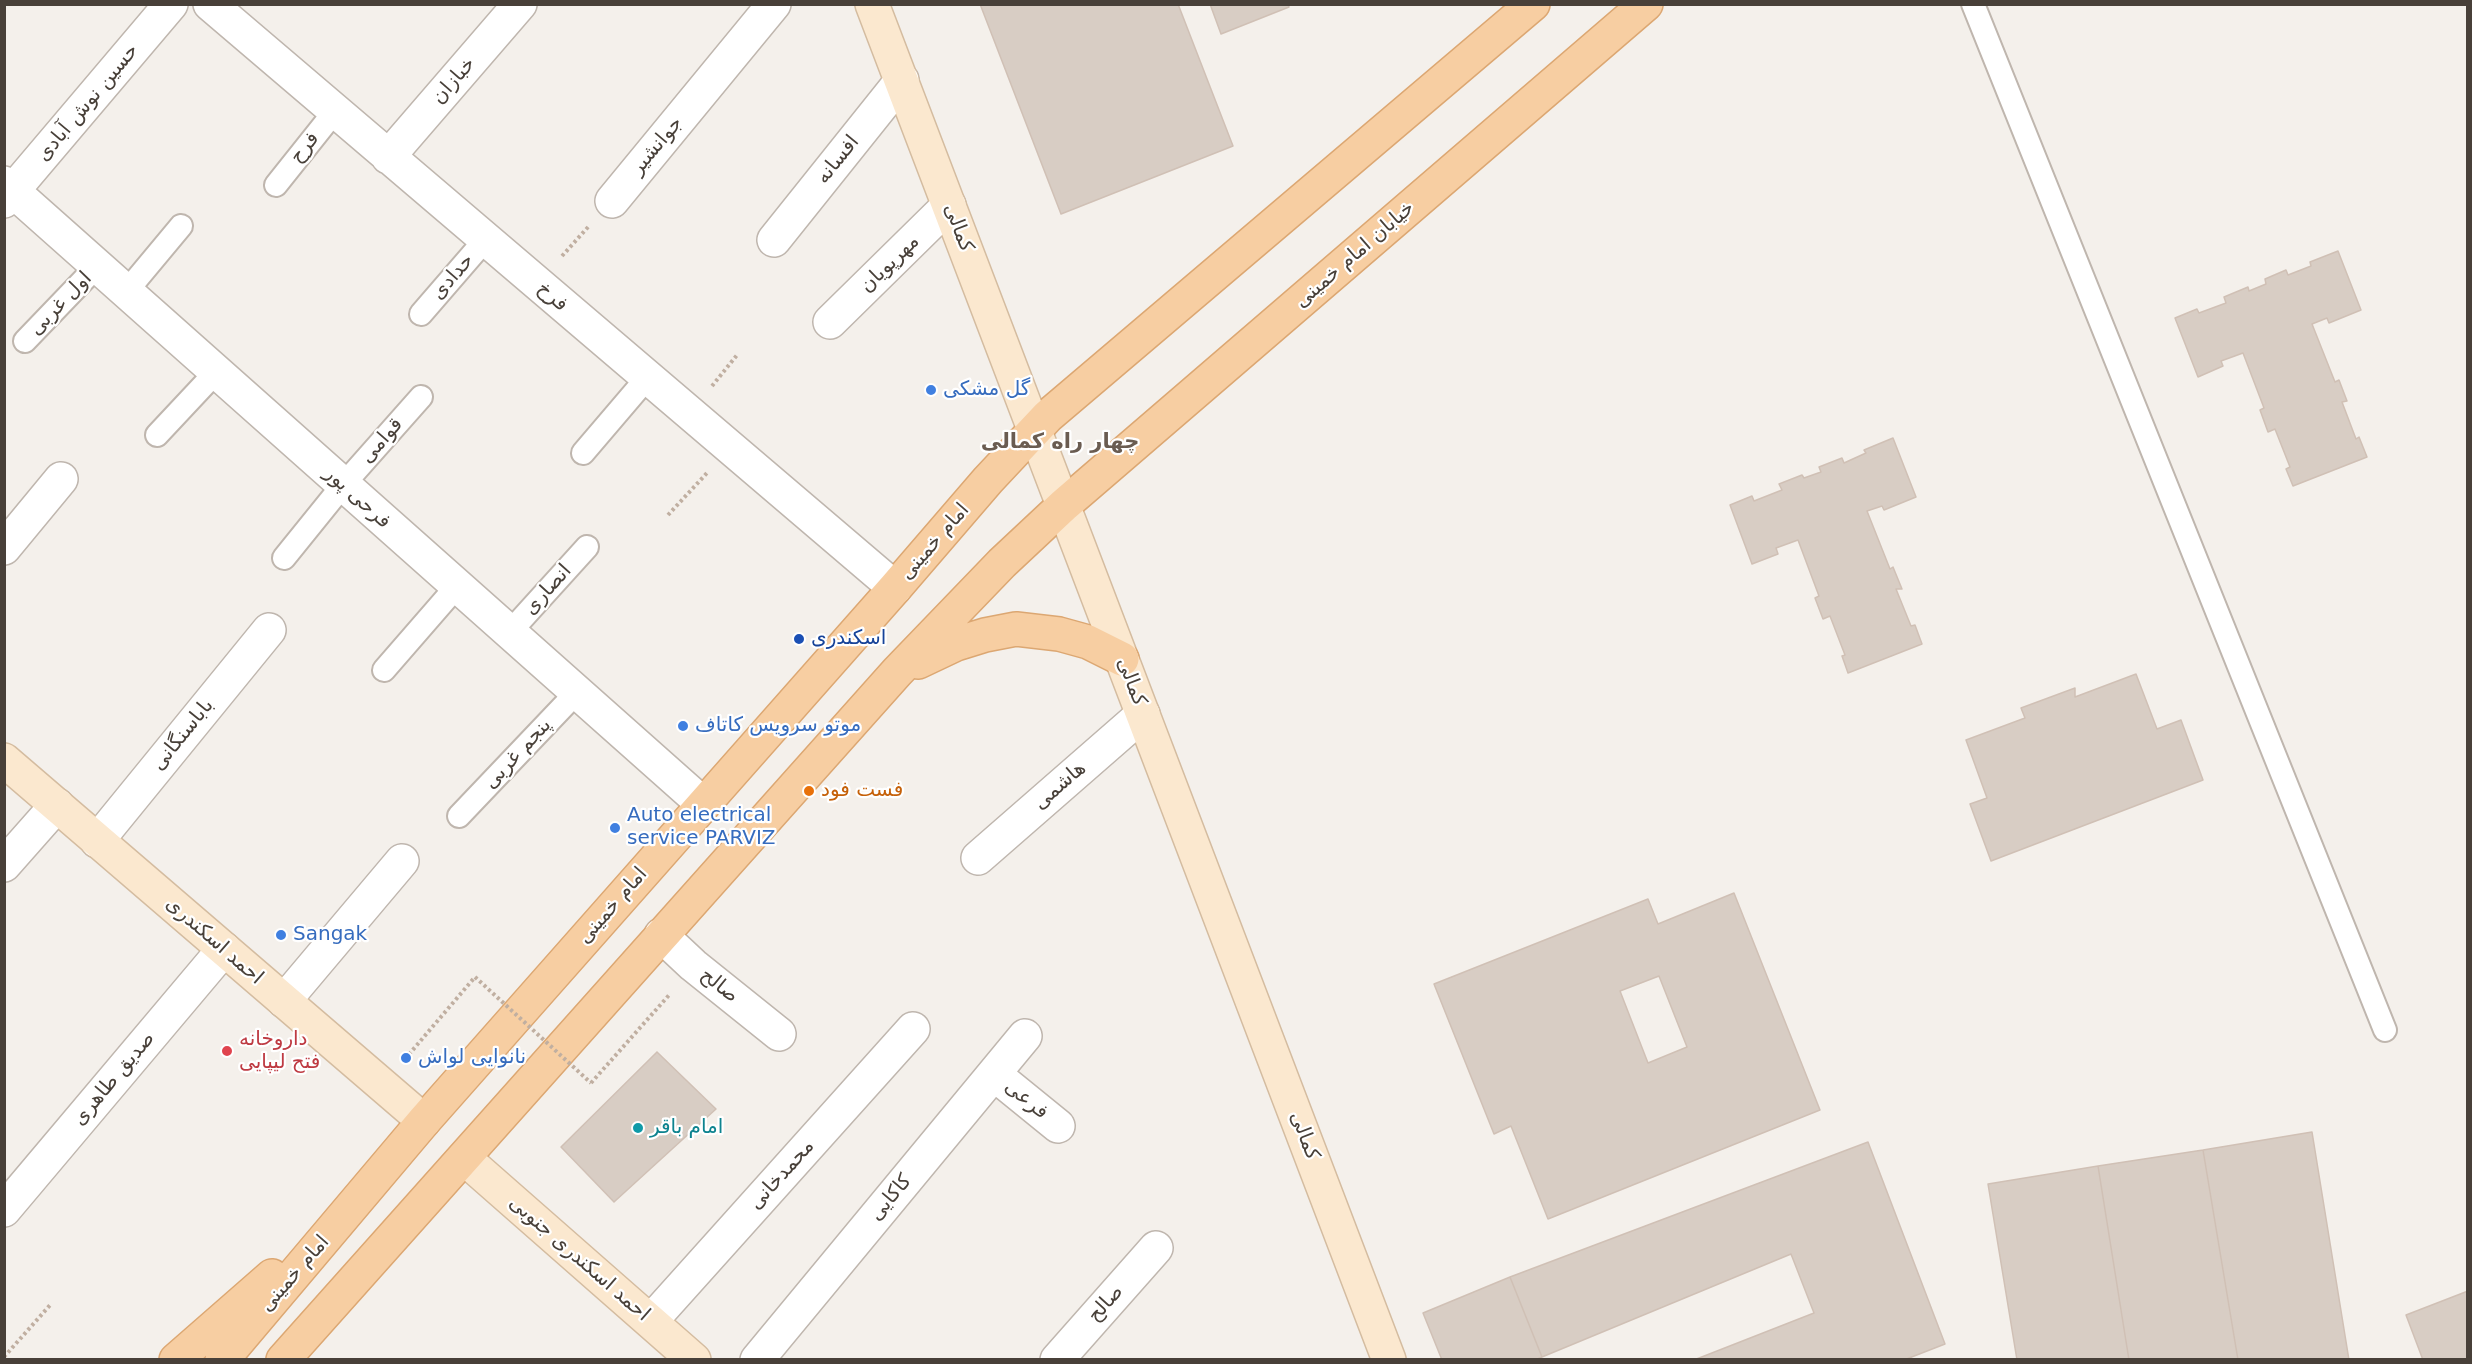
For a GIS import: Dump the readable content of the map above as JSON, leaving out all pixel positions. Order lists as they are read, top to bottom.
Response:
{
  "streets": {
    "main road": [
      "کمالی",
      "خیابان امام خمینی",
      "امام خمینی",
      "احمد اسکندری",
      "احمد اسکندری جنوبی"
    ],
    "street": [
      "خبازان",
      "حسین نوش آبادی",
      "جوانشیر",
      "افسانه",
      "مهرپویان",
      "فرخ",
      "فرحی پور",
      "باباسنگانی",
      "هاشمی",
      "صالح",
      "صدیق طاهری",
      "فرعی",
      "محمدخانی",
      "کاکایی"
    ],
    "lane": [
      "فرح",
      "حدادی",
      "اول غربی",
      "قوامی",
      "انصاری",
      "پنجم غربی"
    ]
  },
  "crossings": [
    ["خبازان", "فرخ"],
    ["حسین نوش آبادی", "فرحی پور"],
    ["فرح", "فرخ"],
    ["افسانه", "کمالی"],
    ["کمالی", "خیابان امام خمینی"],
    ["کمالی", "مهرپویان"],
    ["کمالی", "امام خمینی"],
    ["کمالی", "هاشمی"],
    ["حدادی", "فرخ"],
    ["فرخ", "امام خمینی"],
    ["اول غربی", "فرحی پور"],
    ["قوامی", "فرحی پور"],
    ["فرحی پور", "امام خمینی"],
    ["فرحی پور", "انصاری"],
    ["فرحی پور", "پنجم غربی"],
    ["امام خمینی", "احمد اسکندری"],
    ["باباسنگانی", "احمد اسکندری"],
    ["احمد اسکندری", "صدیق طاهری"],
    ["فرعی", "کاکایی"],
    ["محمدخانی", "احمد اسکندری جنوبی"]
  ],
  "districts": ["چهار راه کمالی"],
  "places": [
    "گل مشکی",
    "اسکندری",
    "موتو سرویس کاتاف",
    "فست فود",
    "Auto electrical service PARVIZ",
    "Sangak",
    "داروخانه فتح لیپایی",
    "نانوایی لواش",
    "امام باقر"
  ]
}
